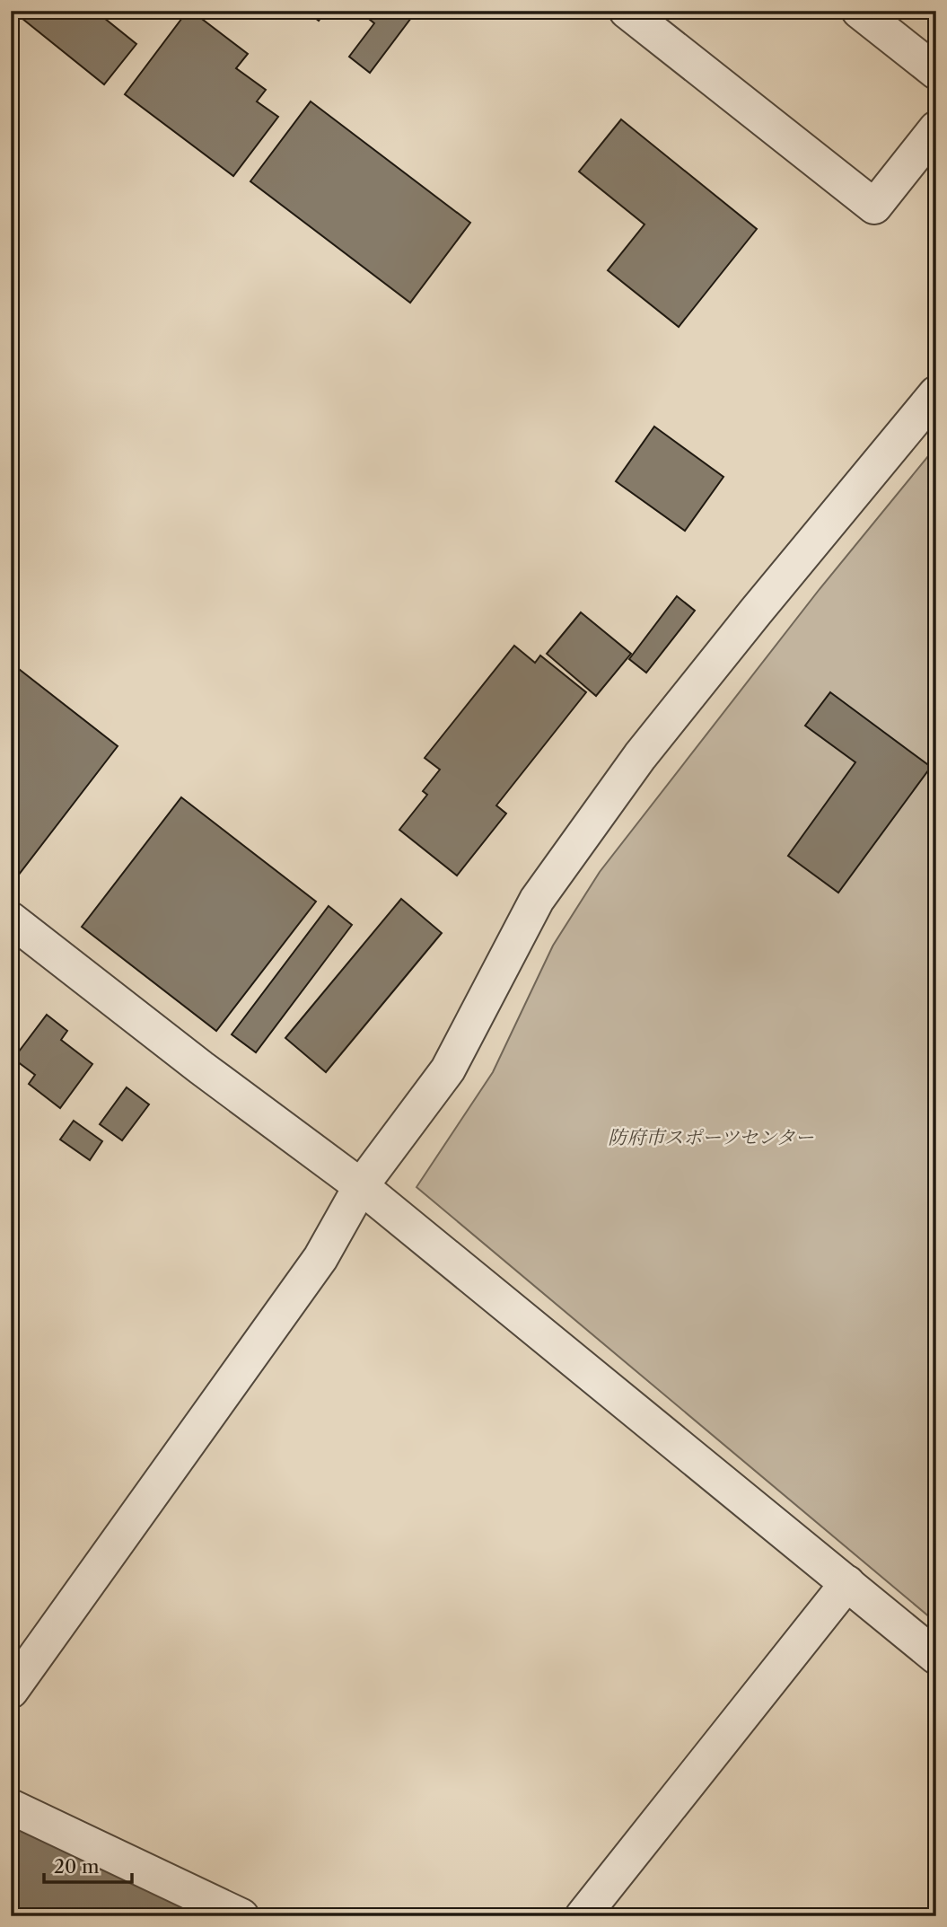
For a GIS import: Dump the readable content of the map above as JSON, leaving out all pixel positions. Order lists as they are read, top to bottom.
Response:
{
  "parks": ["防府市スポーツセンター"],
  "scale_bar": "20 m"
}
